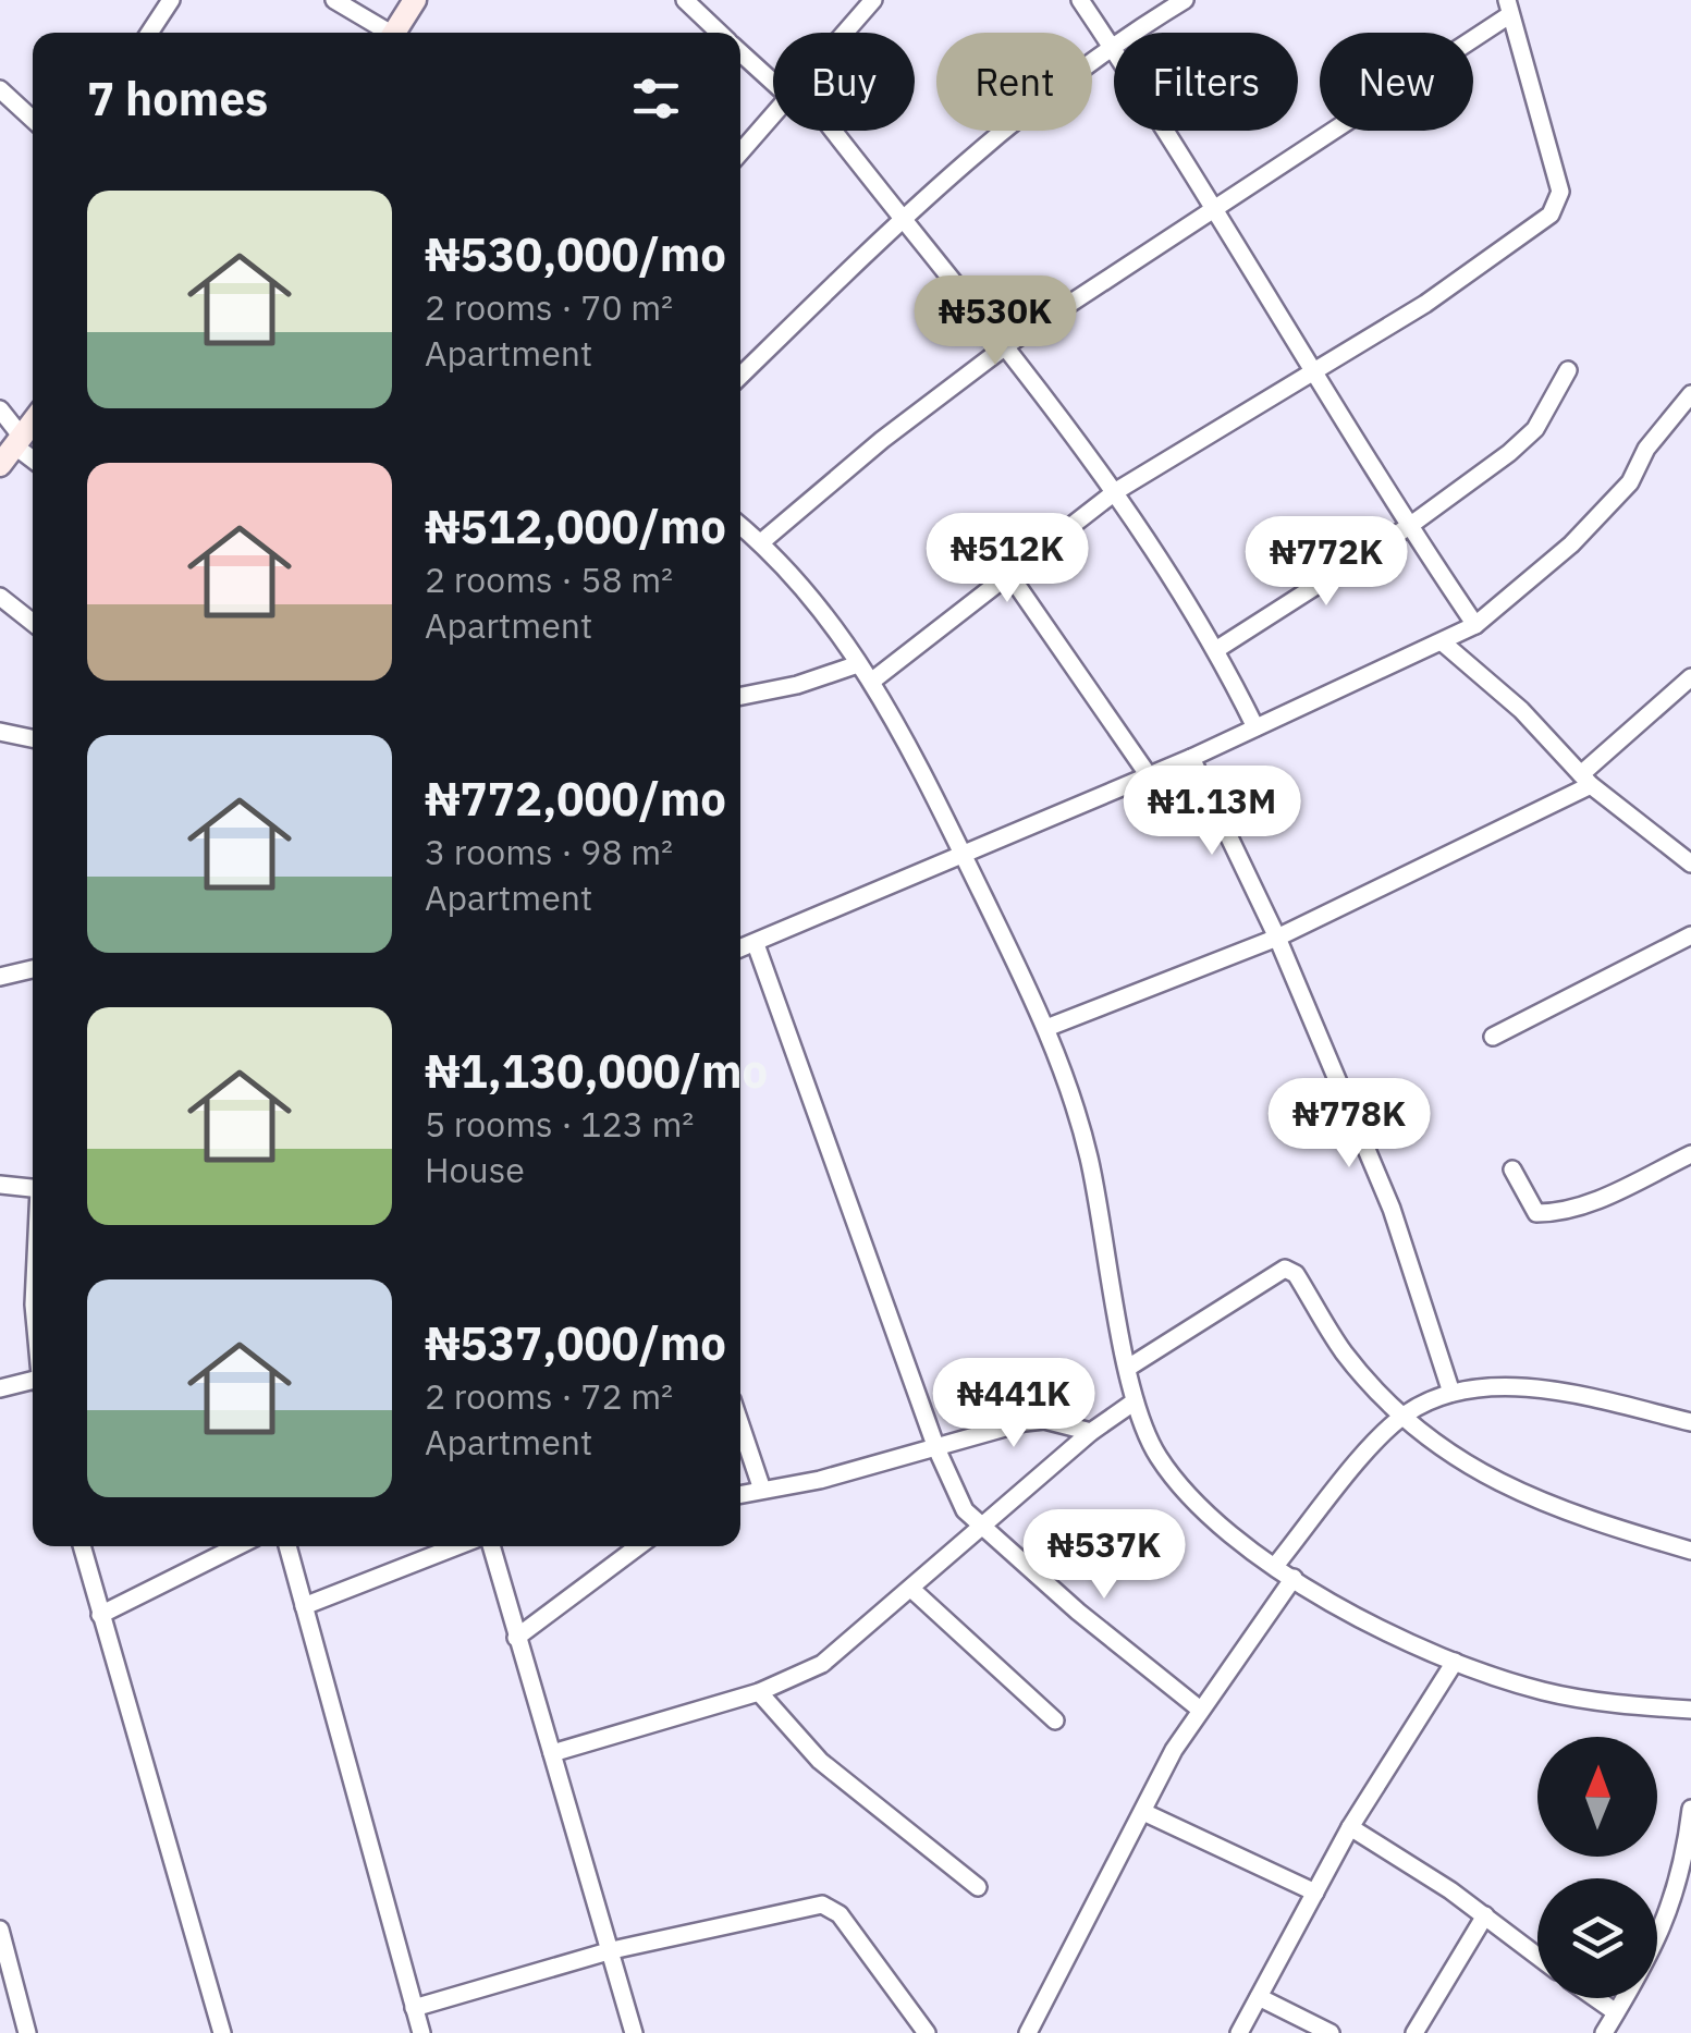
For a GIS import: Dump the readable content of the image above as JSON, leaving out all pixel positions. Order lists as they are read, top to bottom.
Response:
{
  "north": "top",
  "page": {
    "chip": [
      "Buy",
      "Rent",
      "Filters",
      "New"
    ],
    "heading": "7 homes",
    "list": [
      {
        "name": "₦530,000/mo",
        "note": "2 rooms · 70 m² · Apartment"
      },
      {
        "name": "₦512,000/mo",
        "note": "2 rooms · 58 m² · Apartment"
      },
      {
        "name": "₦772,000/mo",
        "note": "3 rooms · 98 m² · Apartment"
      },
      {
        "name": "₦1,130,000/mo",
        "note": "5 rooms · 123 m² · House"
      },
      {
        "name": "₦537,000/mo",
        "note": "2 rooms · 72 m² · Apartment"
      }
    ],
    "price": [
      "₦530K",
      "₦512K",
      "₦772K",
      "₦1.13M",
      "₦778K",
      "₦441K",
      "₦537K"
    ]
  }
}
